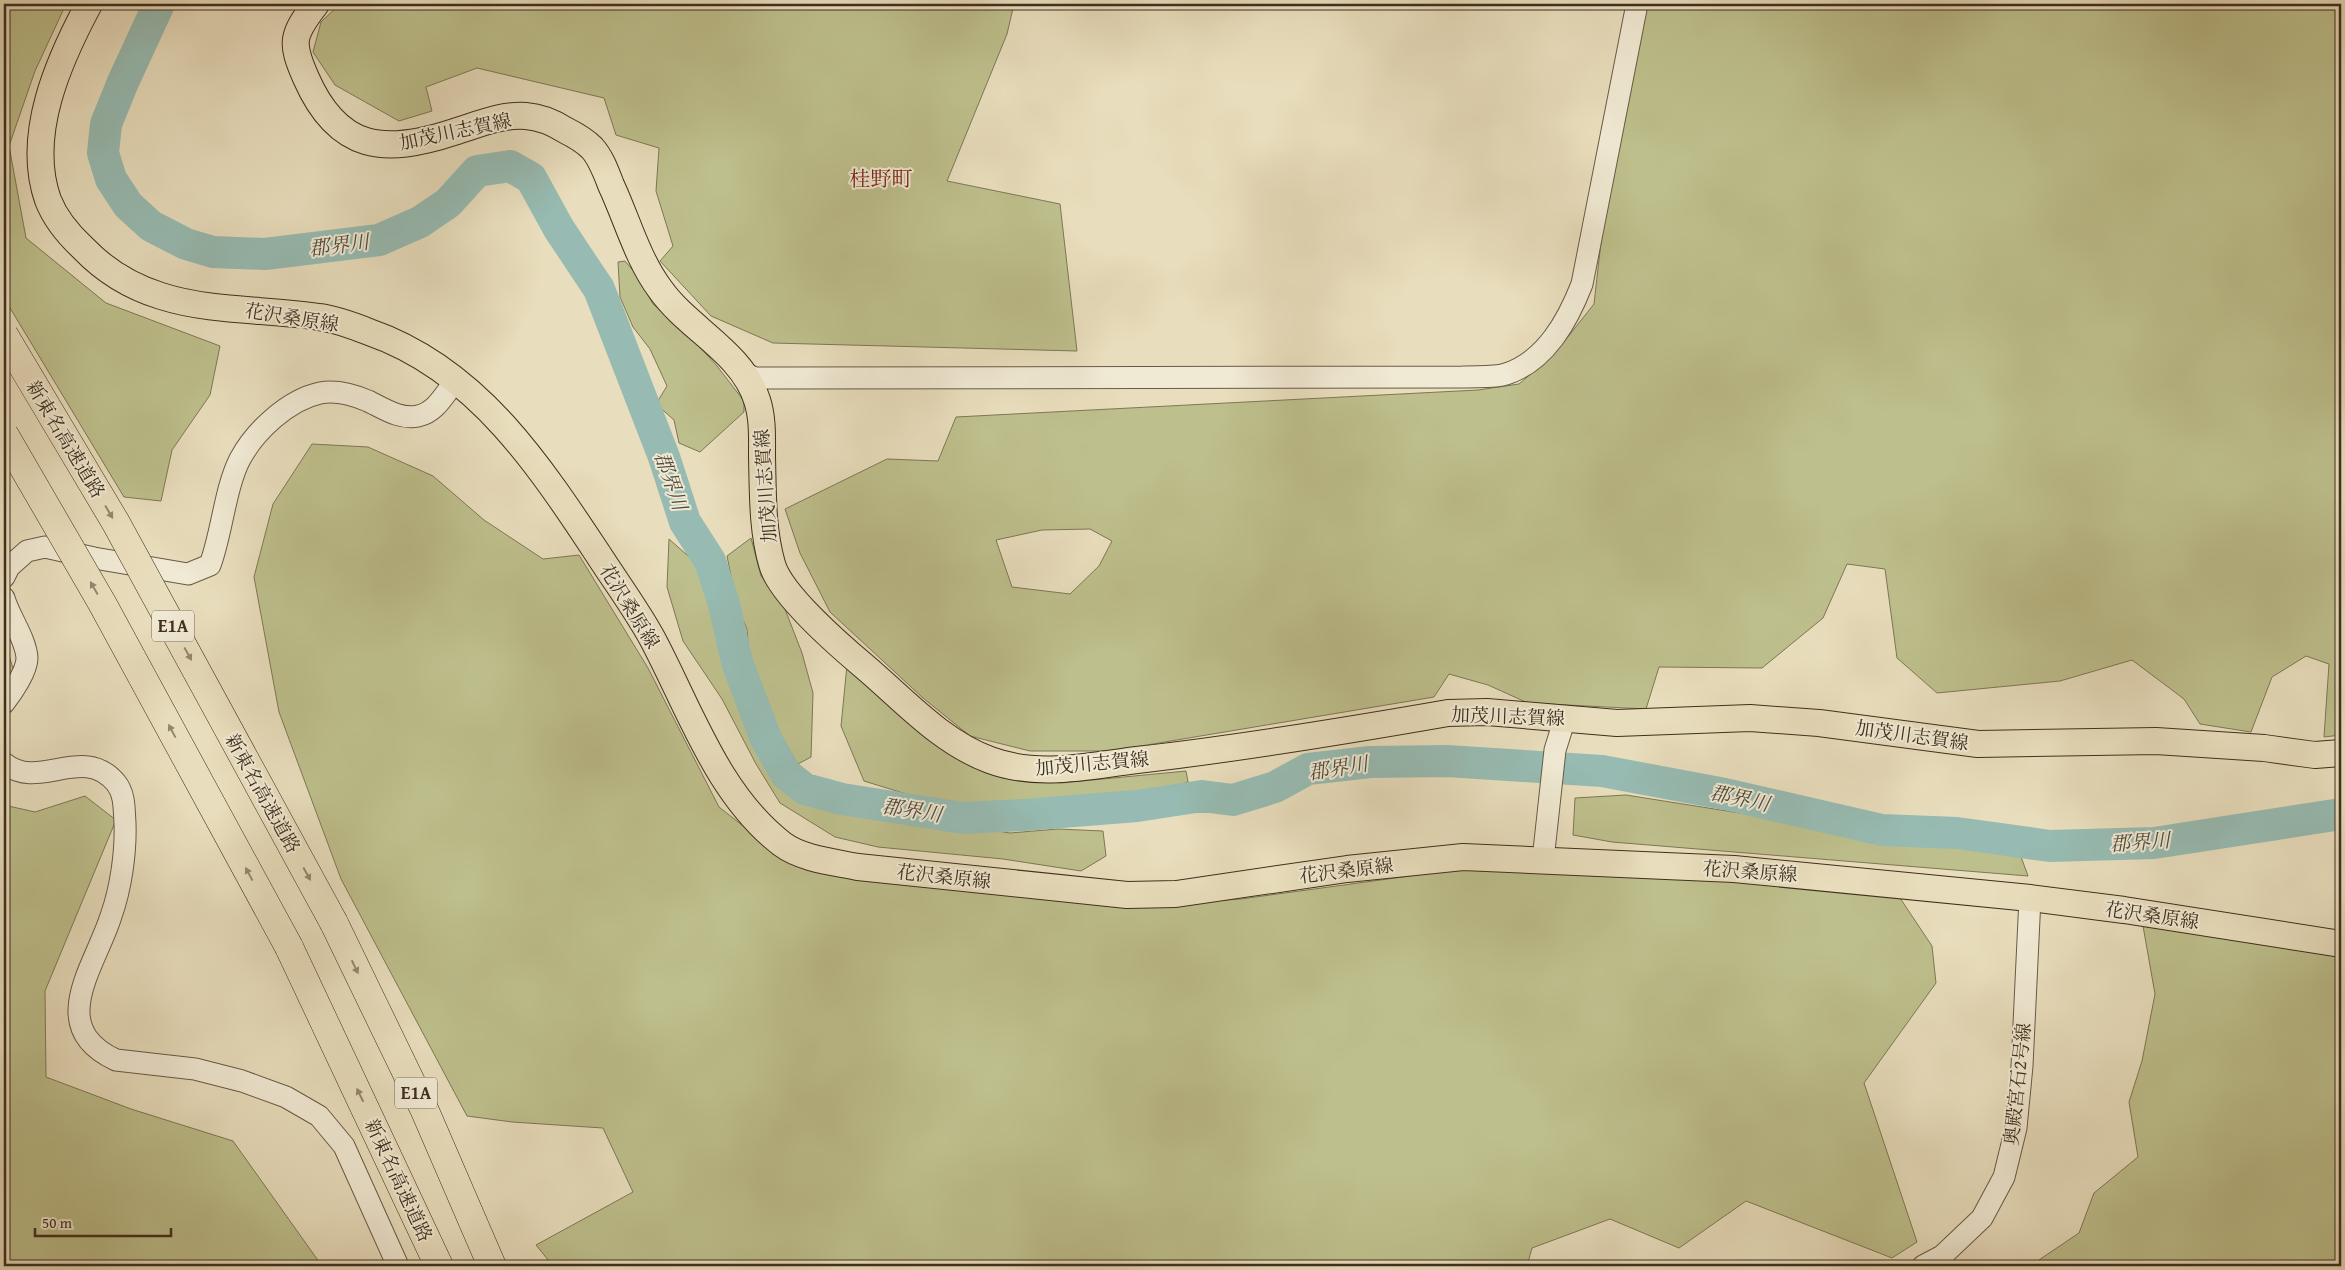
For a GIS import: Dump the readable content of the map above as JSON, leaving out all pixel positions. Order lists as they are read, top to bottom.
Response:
{
  "streets": {
    "highway": ["新東名高速道路", "E1A"],
    "main road": ["加茂川志賀線", "花沢桑原線"],
    "street": ["奥殿宮石2号線"]
  },
  "crossings": [
    ["花沢桑原線", "奥殿宮石2号線"]
  ],
  "districts": ["桂野町"],
  "water": ["郡界川"],
  "scale_bar": "50 m"
}
